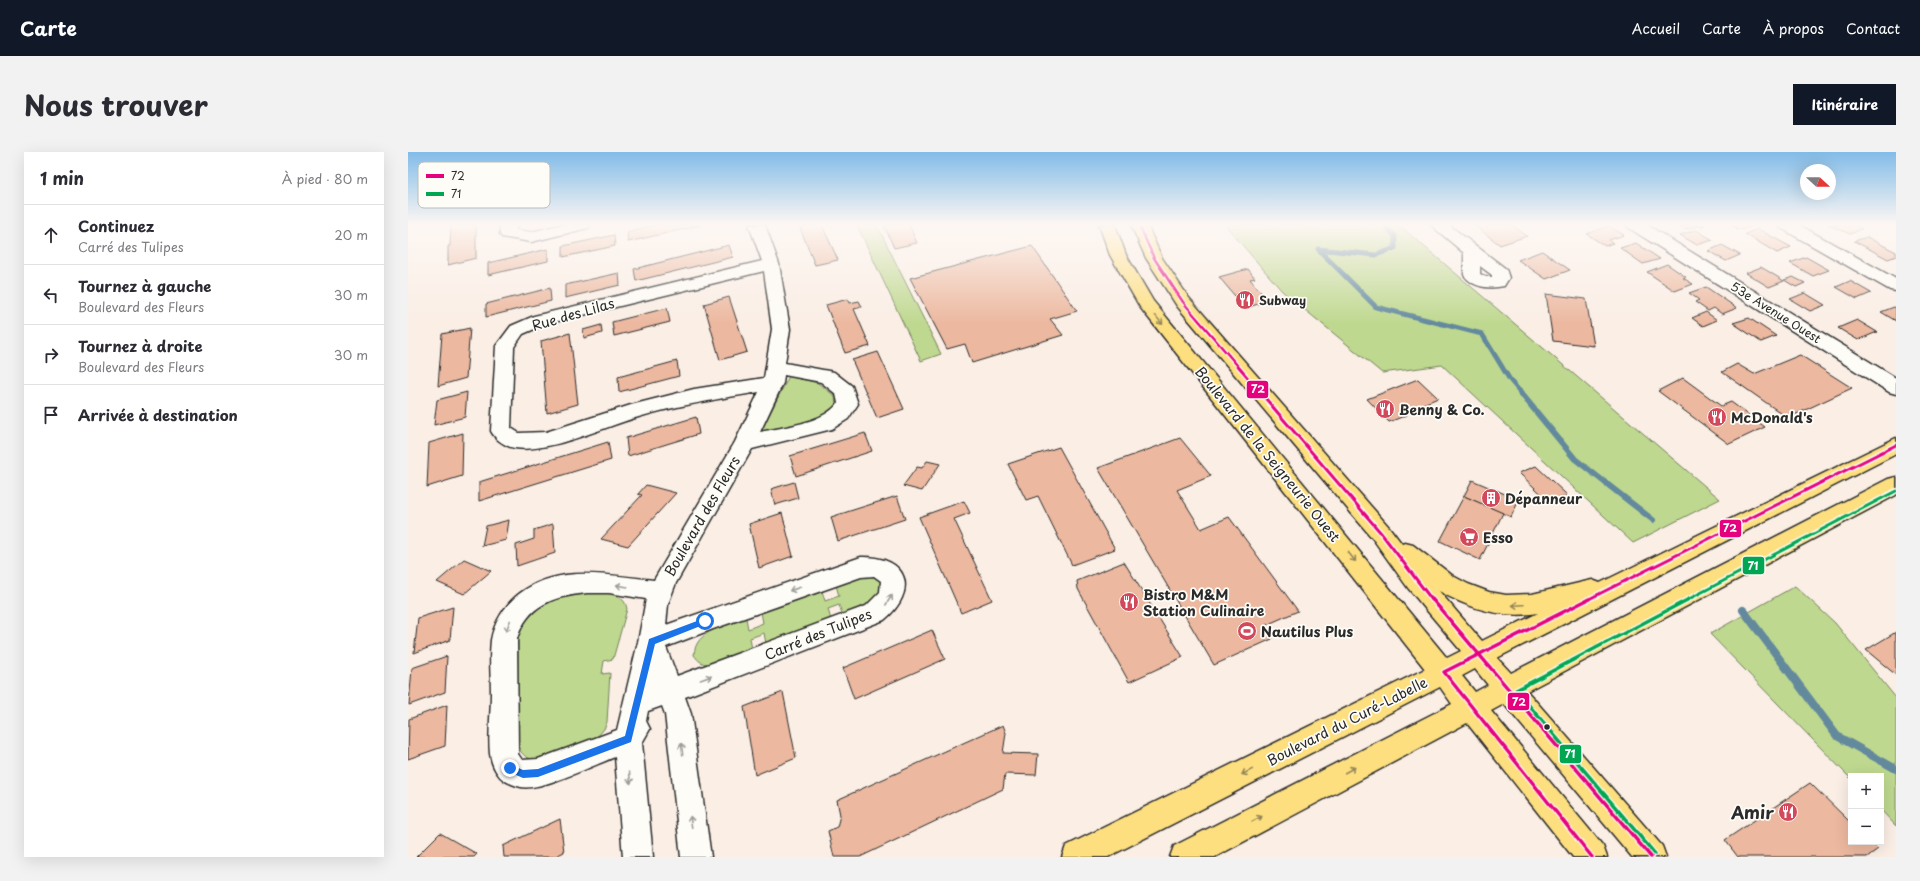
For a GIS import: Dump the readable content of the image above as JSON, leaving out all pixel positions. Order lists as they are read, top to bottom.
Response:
{
  "streets": {
    "main road": ["Boulevard de la Seigneurie Ouest", "Boulevard du Curé-Labelle"],
    "street": [
      "53e Avenue Ouest",
      "Rue des Lilas",
      "Boulevard des Fleurs",
      "Carré des Tulipes"
    ]
  },
  "crossings": [
    ["Rue des Lilas", "Boulevard des Fleurs"],
    ["Boulevard de la Seigneurie Ouest", "Boulevard du Curé-Labelle"],
    ["Boulevard des Fleurs", "Carré des Tulipes"]
  ],
  "places": {
    "restaurant": [
      "Subway",
      "Benny & Co.",
      "McDonald's",
      "Bistro M&M Station Culinaire",
      "Amir"
    ],
    "building": ["Dépanneur"],
    "supermarket": ["Esso"],
    "sports": ["Nautilus Plus"]
  },
  "lines": ["transit line 72", "transit line 71"],
  "legend": ["72", "71"],
  "north": "right",
  "page": {
    "header": "Carte",
    "nav": [
      "Accueil",
      "Carte",
      "À propos",
      "Contact"
    ],
    "title": "Nous trouver",
    "buttons": "Itinéraire",
    "heading": ["1 min", "À pied · 80 m"],
    "list": [
      ["Continuez", "Carré des Tulipes", "20 m"],
      ["Tournez à gauche", "Boulevard des Fleurs", "30 m"],
      ["Tournez à droite", "Boulevard des Fleurs", "30 m"],
      "Arrivée à destination"
    ],
    "map_buttons": ["+", "−"]
  }
}
